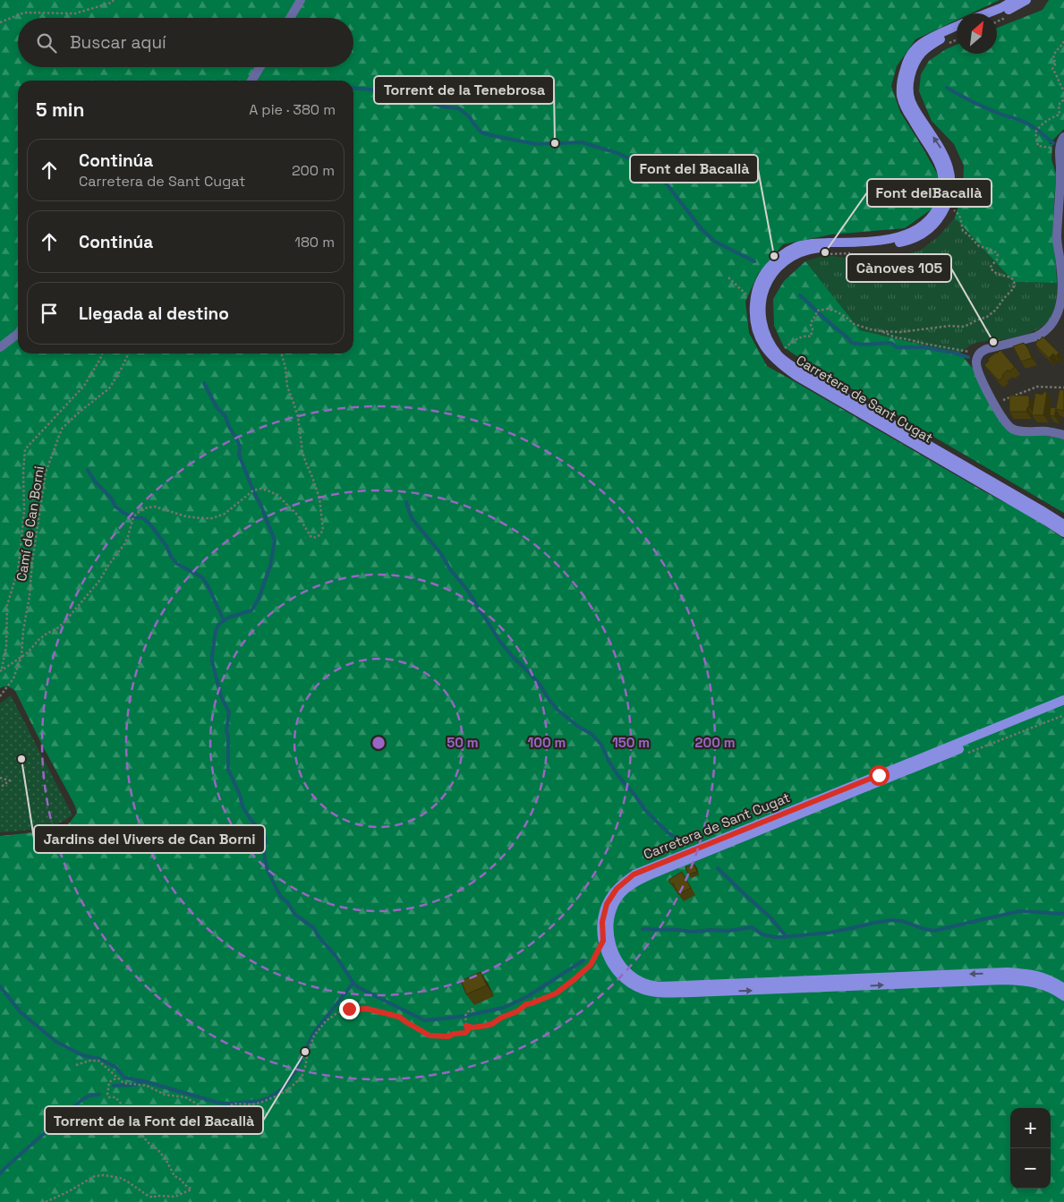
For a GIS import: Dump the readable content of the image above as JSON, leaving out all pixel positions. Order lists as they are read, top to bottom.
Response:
{
  "streets": {
    "main road": ["Carretera de Sant Cugat"],
    "path": ["Camí de Can Borni"]
  },
  "places": [
    "Torrent de la Tenebrosa",
    "Font delBacallà",
    "Font del Bacallà",
    "Cànoves 105",
    "Jardins del Vivers de Can Borni",
    "Torrent de la Font del Bacallà"
  ],
  "north": "top right",
  "page": {
    "search": "Buscar aquí",
    "heading": ["5 min", "A pie · 380 m"],
    "list": [
      ["Continúa", "Carretera de Sant Cugat", "200 m"],
      ["Continúa", "180 m"],
      "Llegada al destino"
    ],
    "map_buttons": ["+", "−"]
  },
  "rings": [
    "50 m",
    "100 m",
    "150 m",
    "200 m"
  ]
}
